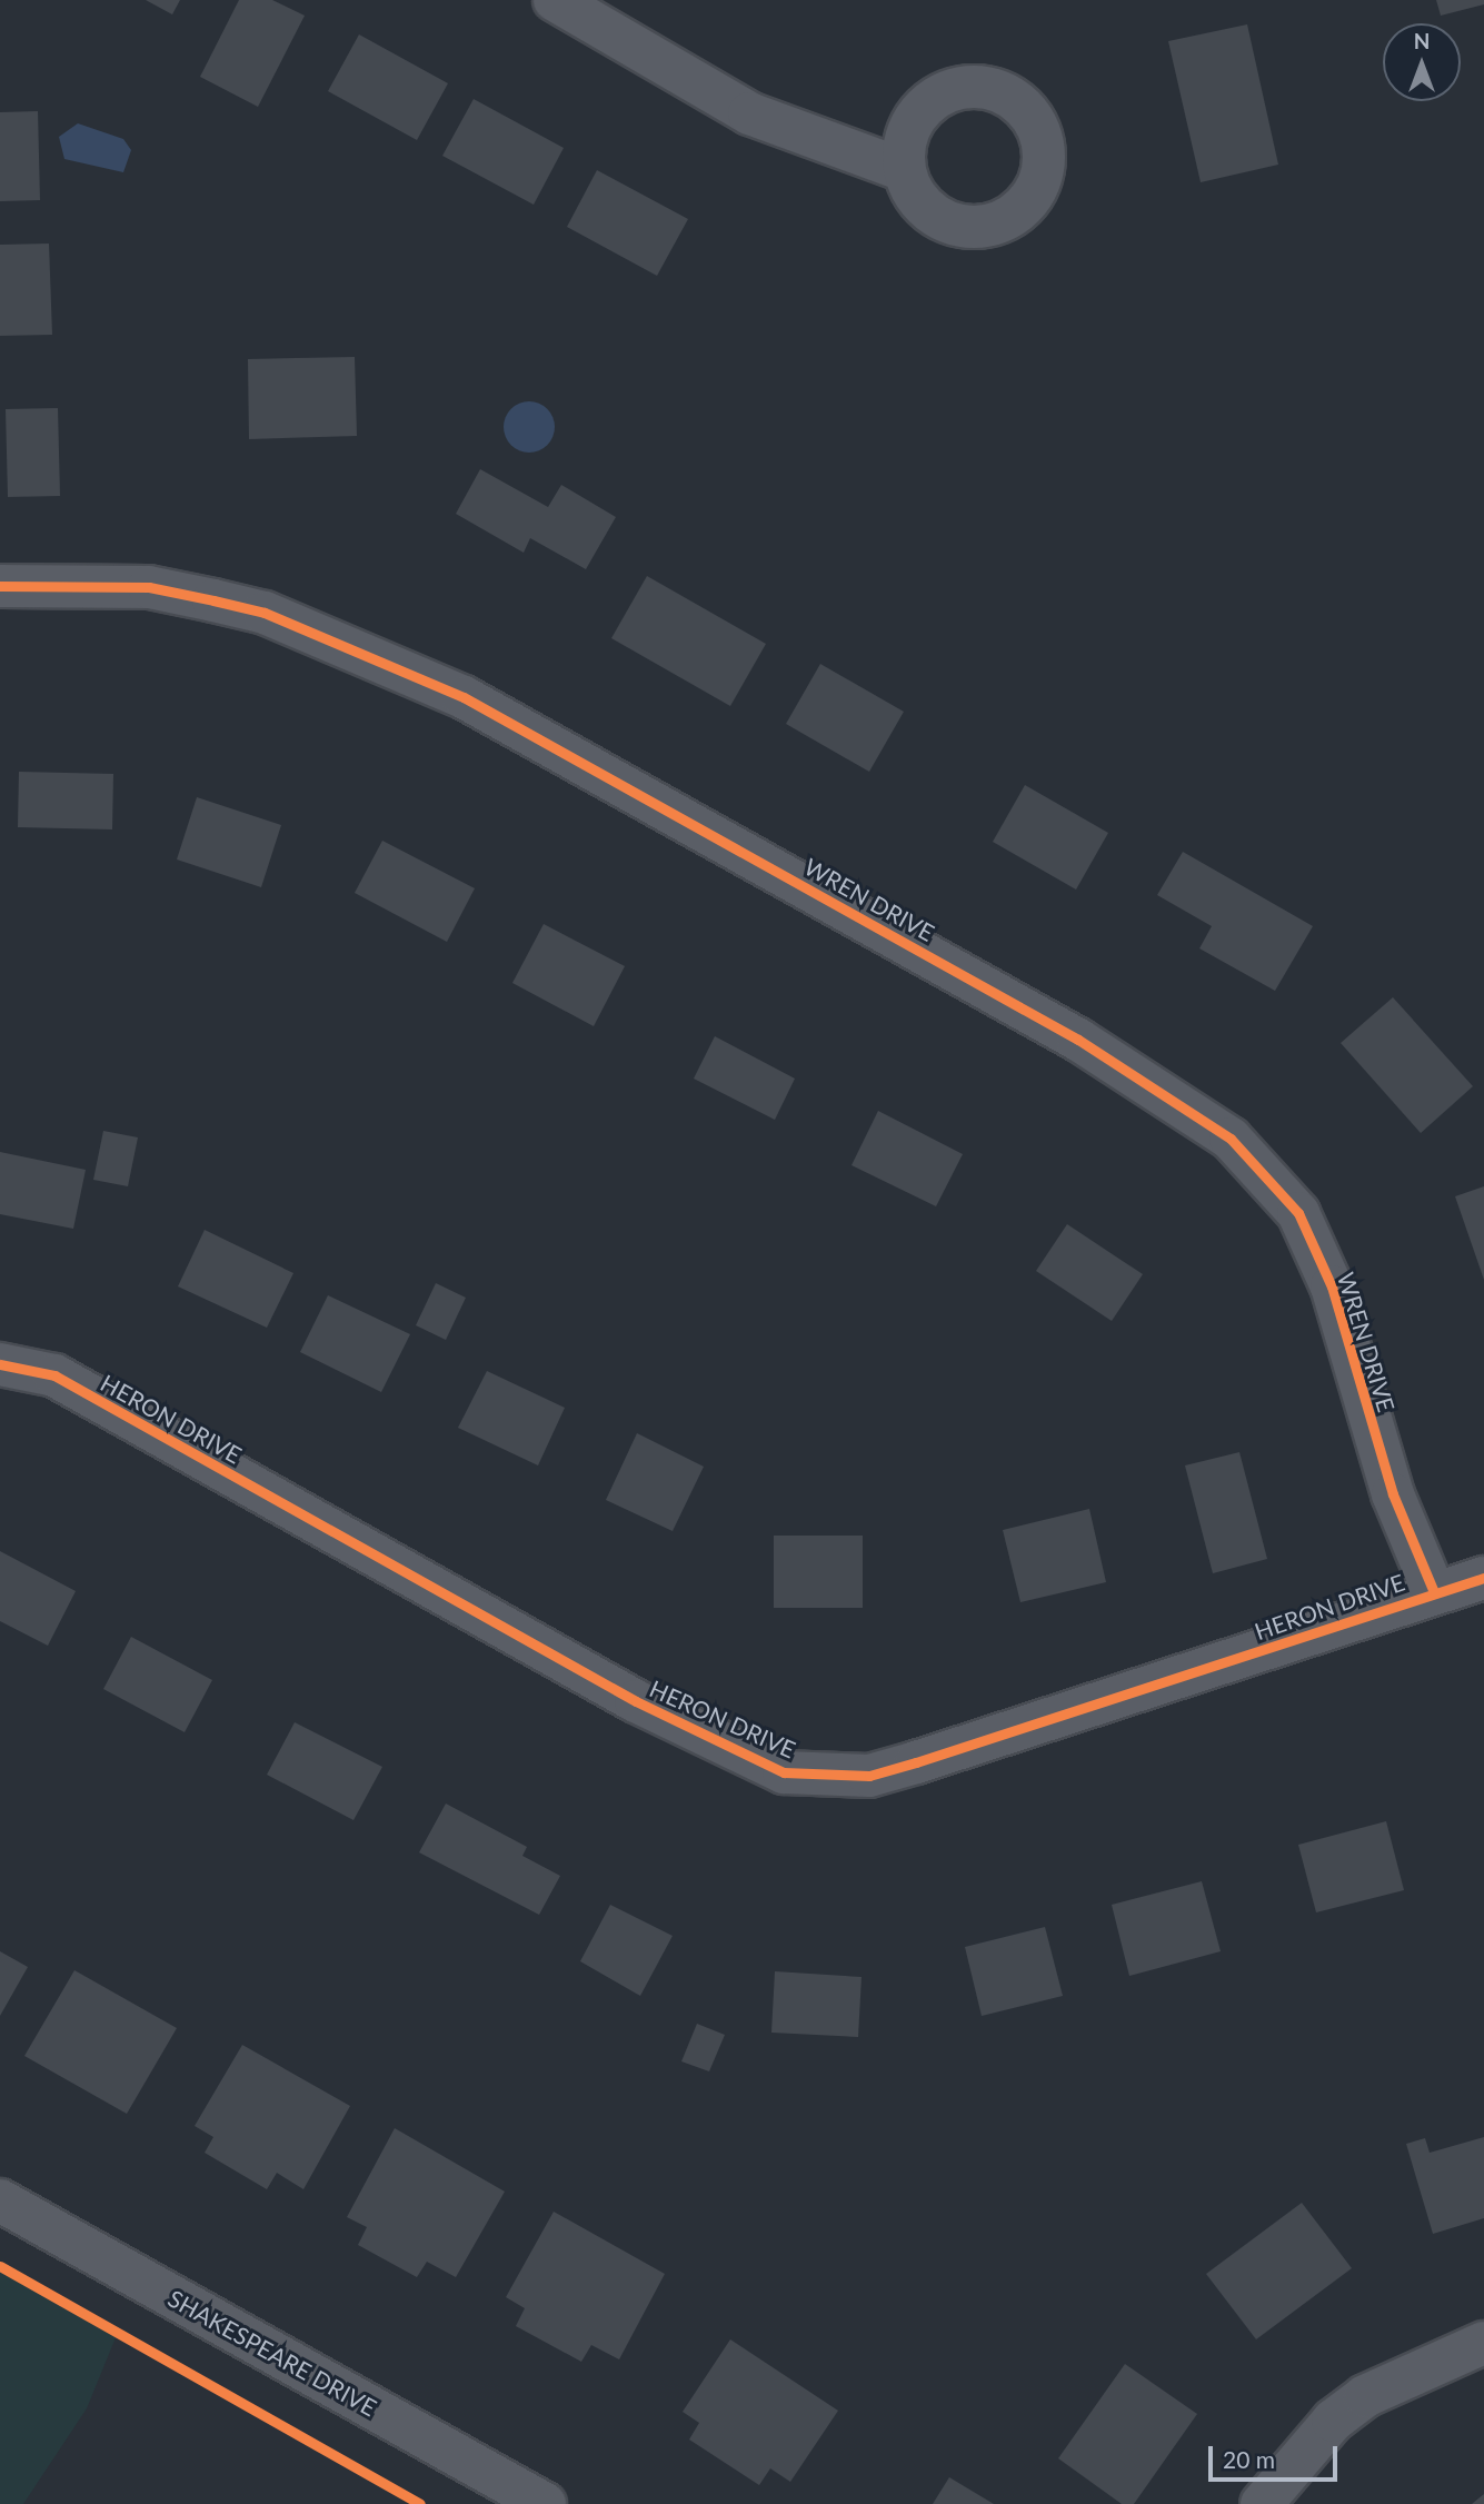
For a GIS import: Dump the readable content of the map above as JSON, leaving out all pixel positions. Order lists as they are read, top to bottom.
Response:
{
  "streets": {
    "street": ["WREN DRIVE", "HERON DRIVE", "SHAKESPEARE DRIVE"]
  },
  "crossings": [
    ["WREN DRIVE", "HERON DRIVE"]
  ],
  "scale_bar": "20 m",
  "north": "top"
}
